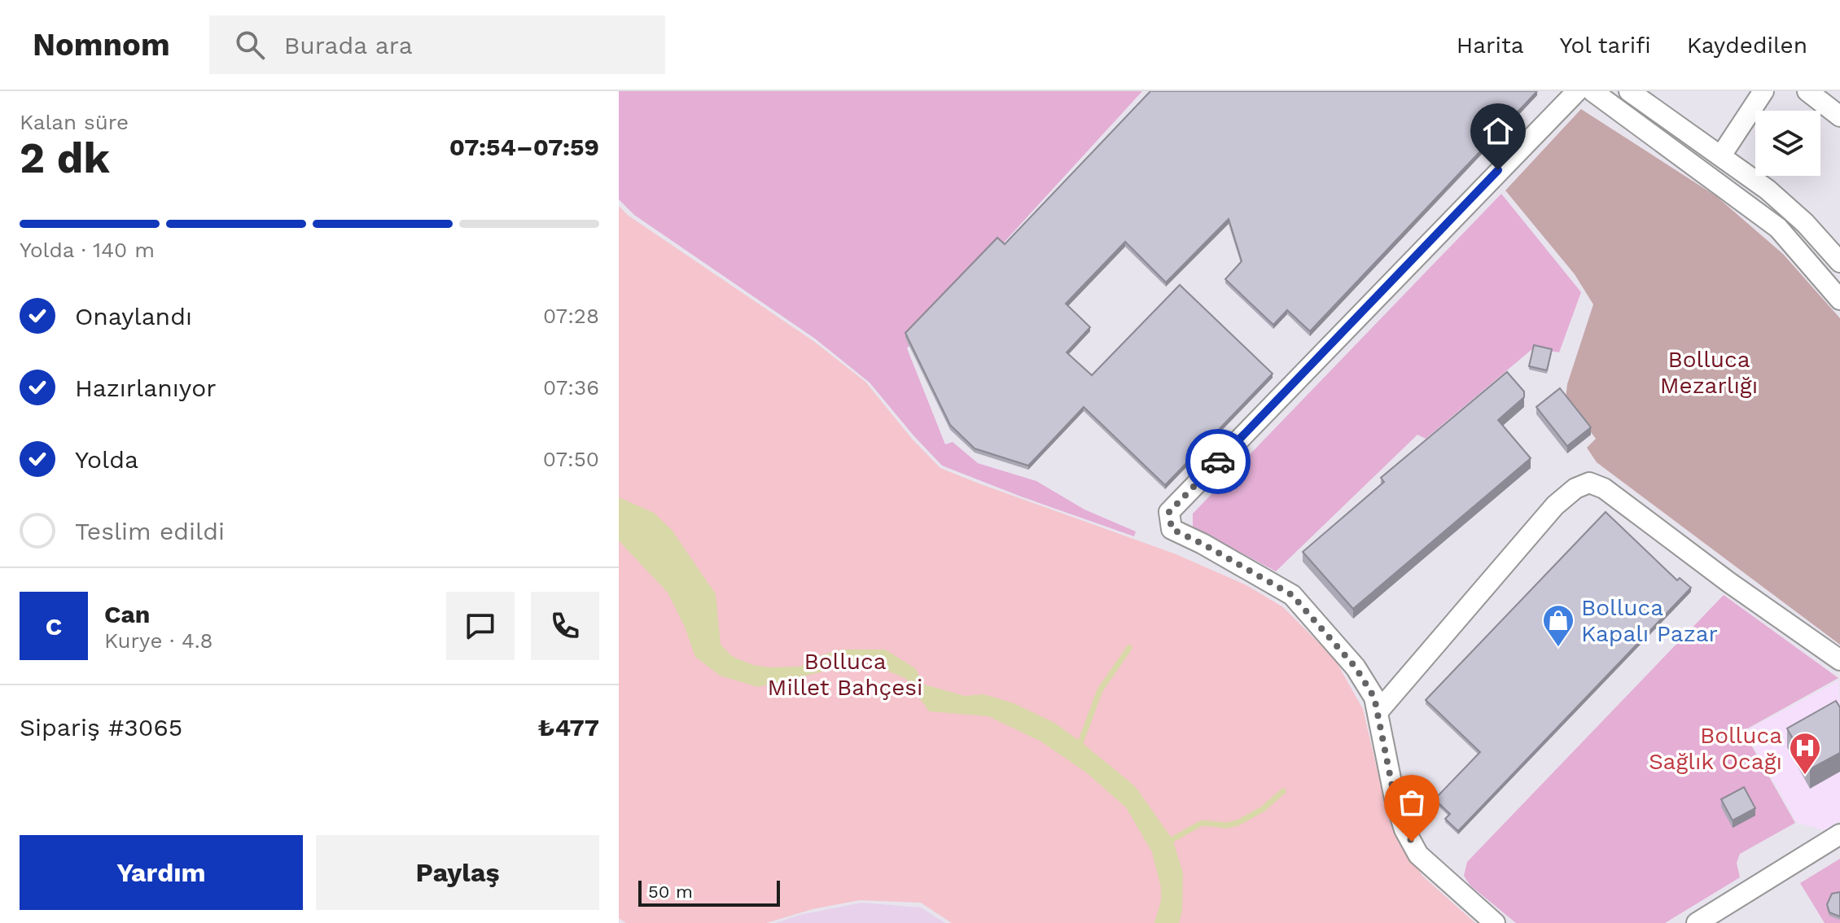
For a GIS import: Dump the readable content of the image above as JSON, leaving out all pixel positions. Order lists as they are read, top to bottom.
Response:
{
  "parks": ["Bolluca Mezarlığı", "Bolluca Millet Bahçesi"],
  "places": {
    "shop": ["Bolluca Kapalı Pazar"],
    "hospital": ["Bolluca Sağlık Ocağı"]
  },
  "scale_bar": "50 m",
  "page": {
    "header": "Nomnom",
    "search": "Burada ara",
    "nav": ["Harita", "Yol tarifi", "Kaydedilen"],
    "heading": ["2 dk", "Kalan süre", "07:54–07:59"],
    "panel": [
      "Can",
      "Kurye · 4.8",
      "Sipariş #3065",
      "₺477"
    ],
    "bar": "Yolda · 140 m",
    "list": [
      ["Onaylandı", "07:28"],
      ["Hazırlanıyor", "07:36"],
      ["Yolda", "07:50"],
      "Teslim edildi"
    ],
    "round": "C",
    "buttons": ["Yardım", "Paylaş"],
    "scale": "50 m"
  }
}
